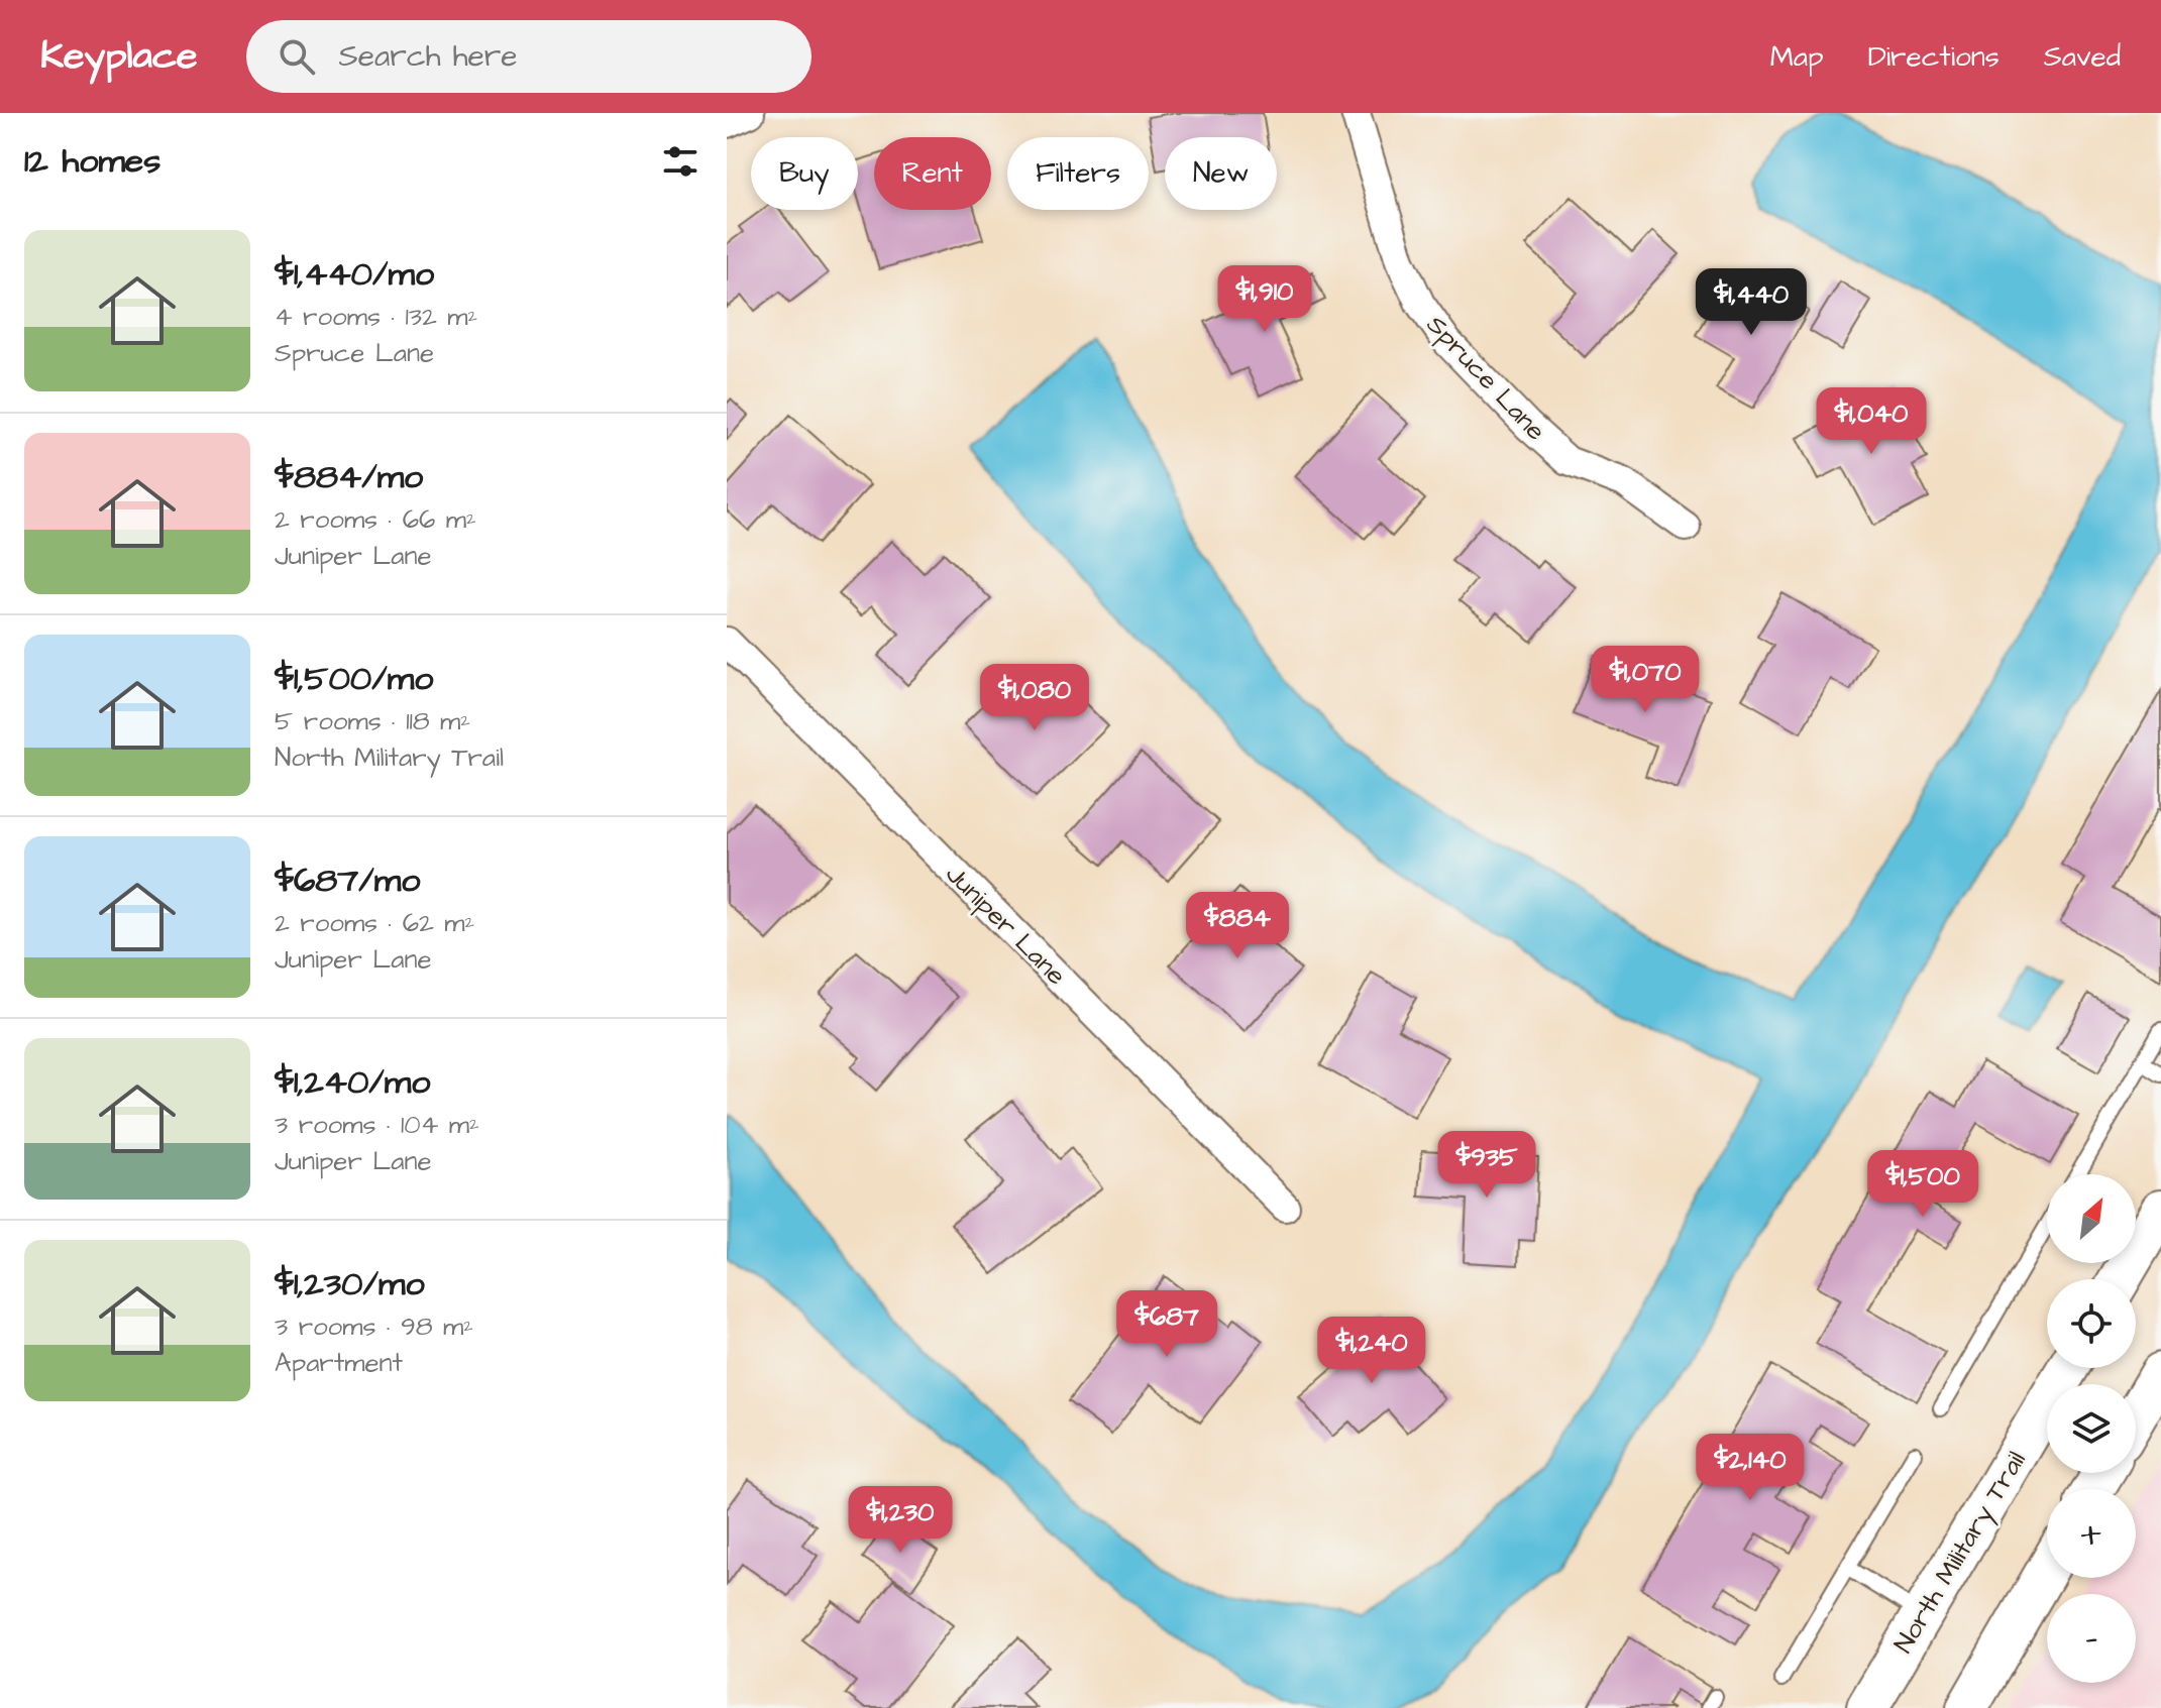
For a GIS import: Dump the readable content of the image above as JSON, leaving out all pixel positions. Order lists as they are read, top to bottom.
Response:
{
  "streets": {
    "main road": ["North Military Trail"],
    "street": ["Spruce Lane", "Juniper Lane"]
  },
  "north": "top right",
  "page": {
    "header": "Keyplace",
    "search": "Search here",
    "nav": ["Map", "Directions", "Saved"],
    "heading": "12 homes",
    "chip": [
      "Buy",
      "Rent",
      "Filters",
      "New"
    ],
    "list": [
      {
        "name": "$1,440/mo",
        "note": "4 rooms · 132 m² · Spruce Lane"
      },
      {
        "name": "$884/mo",
        "note": "2 rooms · 66 m² · Juniper Lane"
      },
      {
        "name": "$1,500/mo",
        "note": "5 rooms · 118 m² · North Military Trail"
      },
      {
        "name": "$687/mo",
        "note": "2 rooms · 62 m² · Juniper Lane"
      },
      {
        "name": "$1,240/mo",
        "note": "3 rooms · 104 m² · Juniper Lane"
      },
      {
        "name": "$1,230/mo",
        "note": "3 rooms · 98 m² · Apartment"
      }
    ],
    "price": [
      "$1,910",
      "$1,440",
      "$1,040",
      "$1,070",
      "$1,080",
      "$884",
      "$935",
      "$1,500",
      "$687",
      "$1,240",
      "$2,140",
      "$1,230"
    ],
    "map_buttons": ["+", "−"]
  }
}
